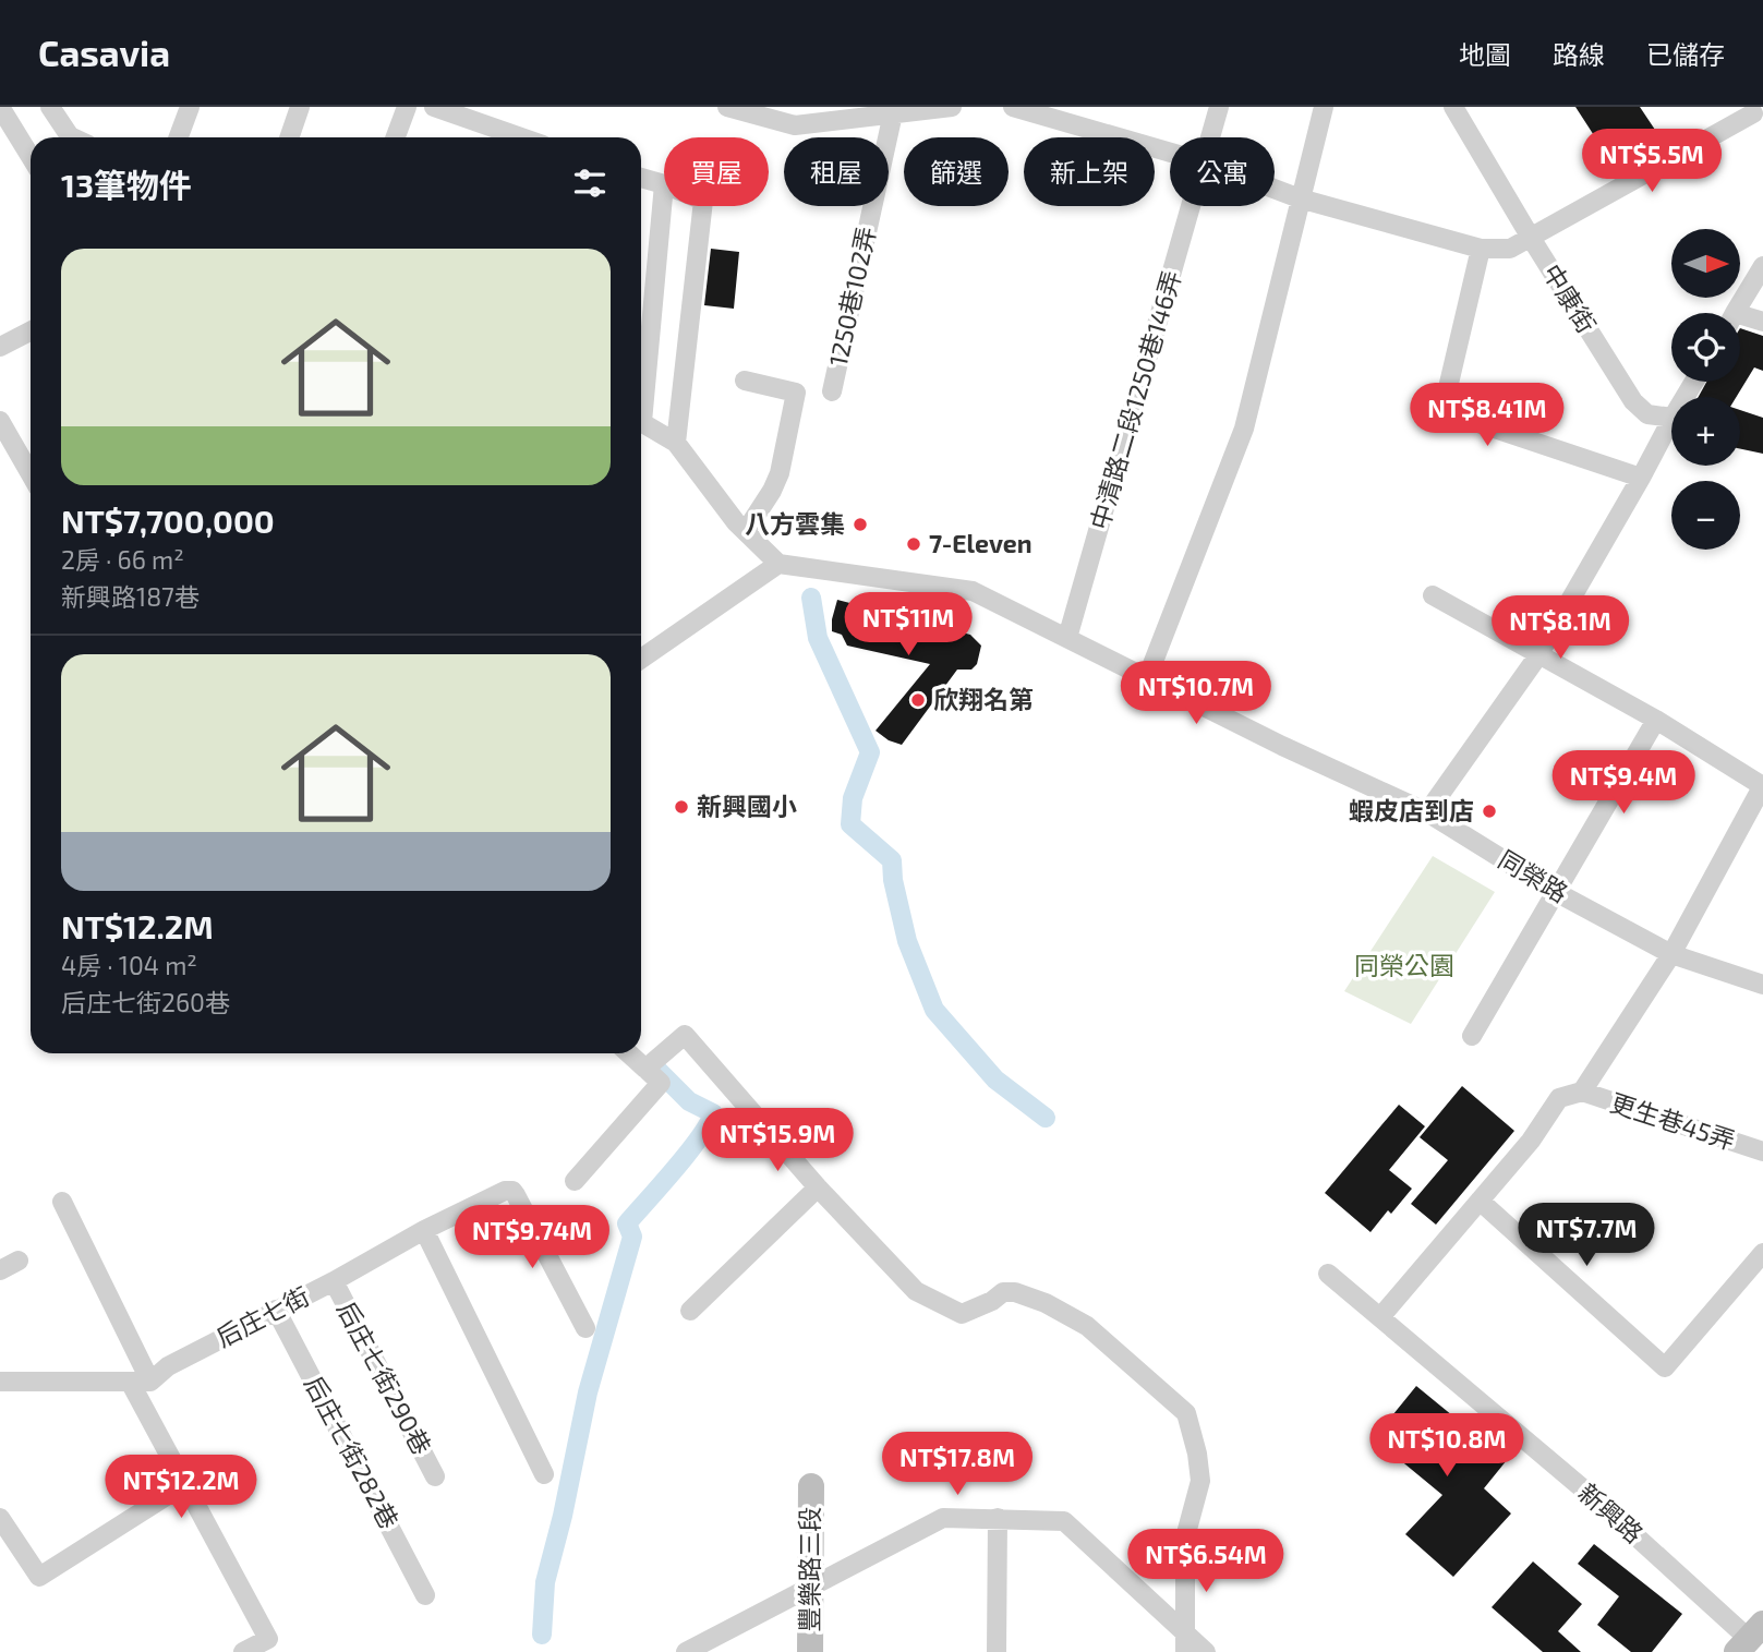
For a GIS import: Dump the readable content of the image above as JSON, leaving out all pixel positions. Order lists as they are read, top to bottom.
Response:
{
  "streets": {
    "street": [
      "1250巷102弄",
      "中康街",
      "中清路二段1250巷146弄",
      "同榮路",
      "更生巷45弄",
      "后庄七街",
      "后庄七街290巷",
      "后庄七街282巷",
      "新興路",
      "豐樂路三段"
    ]
  },
  "crossings": [
    ["中清路二段1250巷146弄", "同榮路"],
    ["后庄七街", "后庄七街290巷"],
    ["后庄七街", "后庄七街282巷"]
  ],
  "parks": ["同榮公園"],
  "places": [
    "八方雲集",
    "7-Eleven",
    "欣翔名第",
    "新興國小",
    "蝦皮店到店"
  ],
  "north": "right",
  "page": {
    "header": "Casavia",
    "nav": ["地圖", "路線", "已儲存"],
    "price": [
      "NT$5.5M",
      "NT$8.41M",
      "NT$11M",
      "NT$8.1M",
      "NT$10.7M",
      "NT$9.4M",
      "NT$15.9M",
      "NT$7.7M",
      "NT$9.74M",
      "NT$10.8M",
      "NT$17.8M",
      "NT$12.2M",
      "NT$6.54M"
    ],
    "chip": [
      "買屋",
      "租屋",
      "篩選",
      "新上架",
      "公寓"
    ],
    "heading": "13筆物件",
    "map_buttons": ["+", "−"],
    "list": [
      {
        "name": "NT$7,700,000",
        "note": "2房 · 66 m² · 新興路187巷"
      },
      {
        "name": "NT$12.2M",
        "note": "4房 · 104 m² · 后庄七街260巷"
      }
    ]
  }
}
